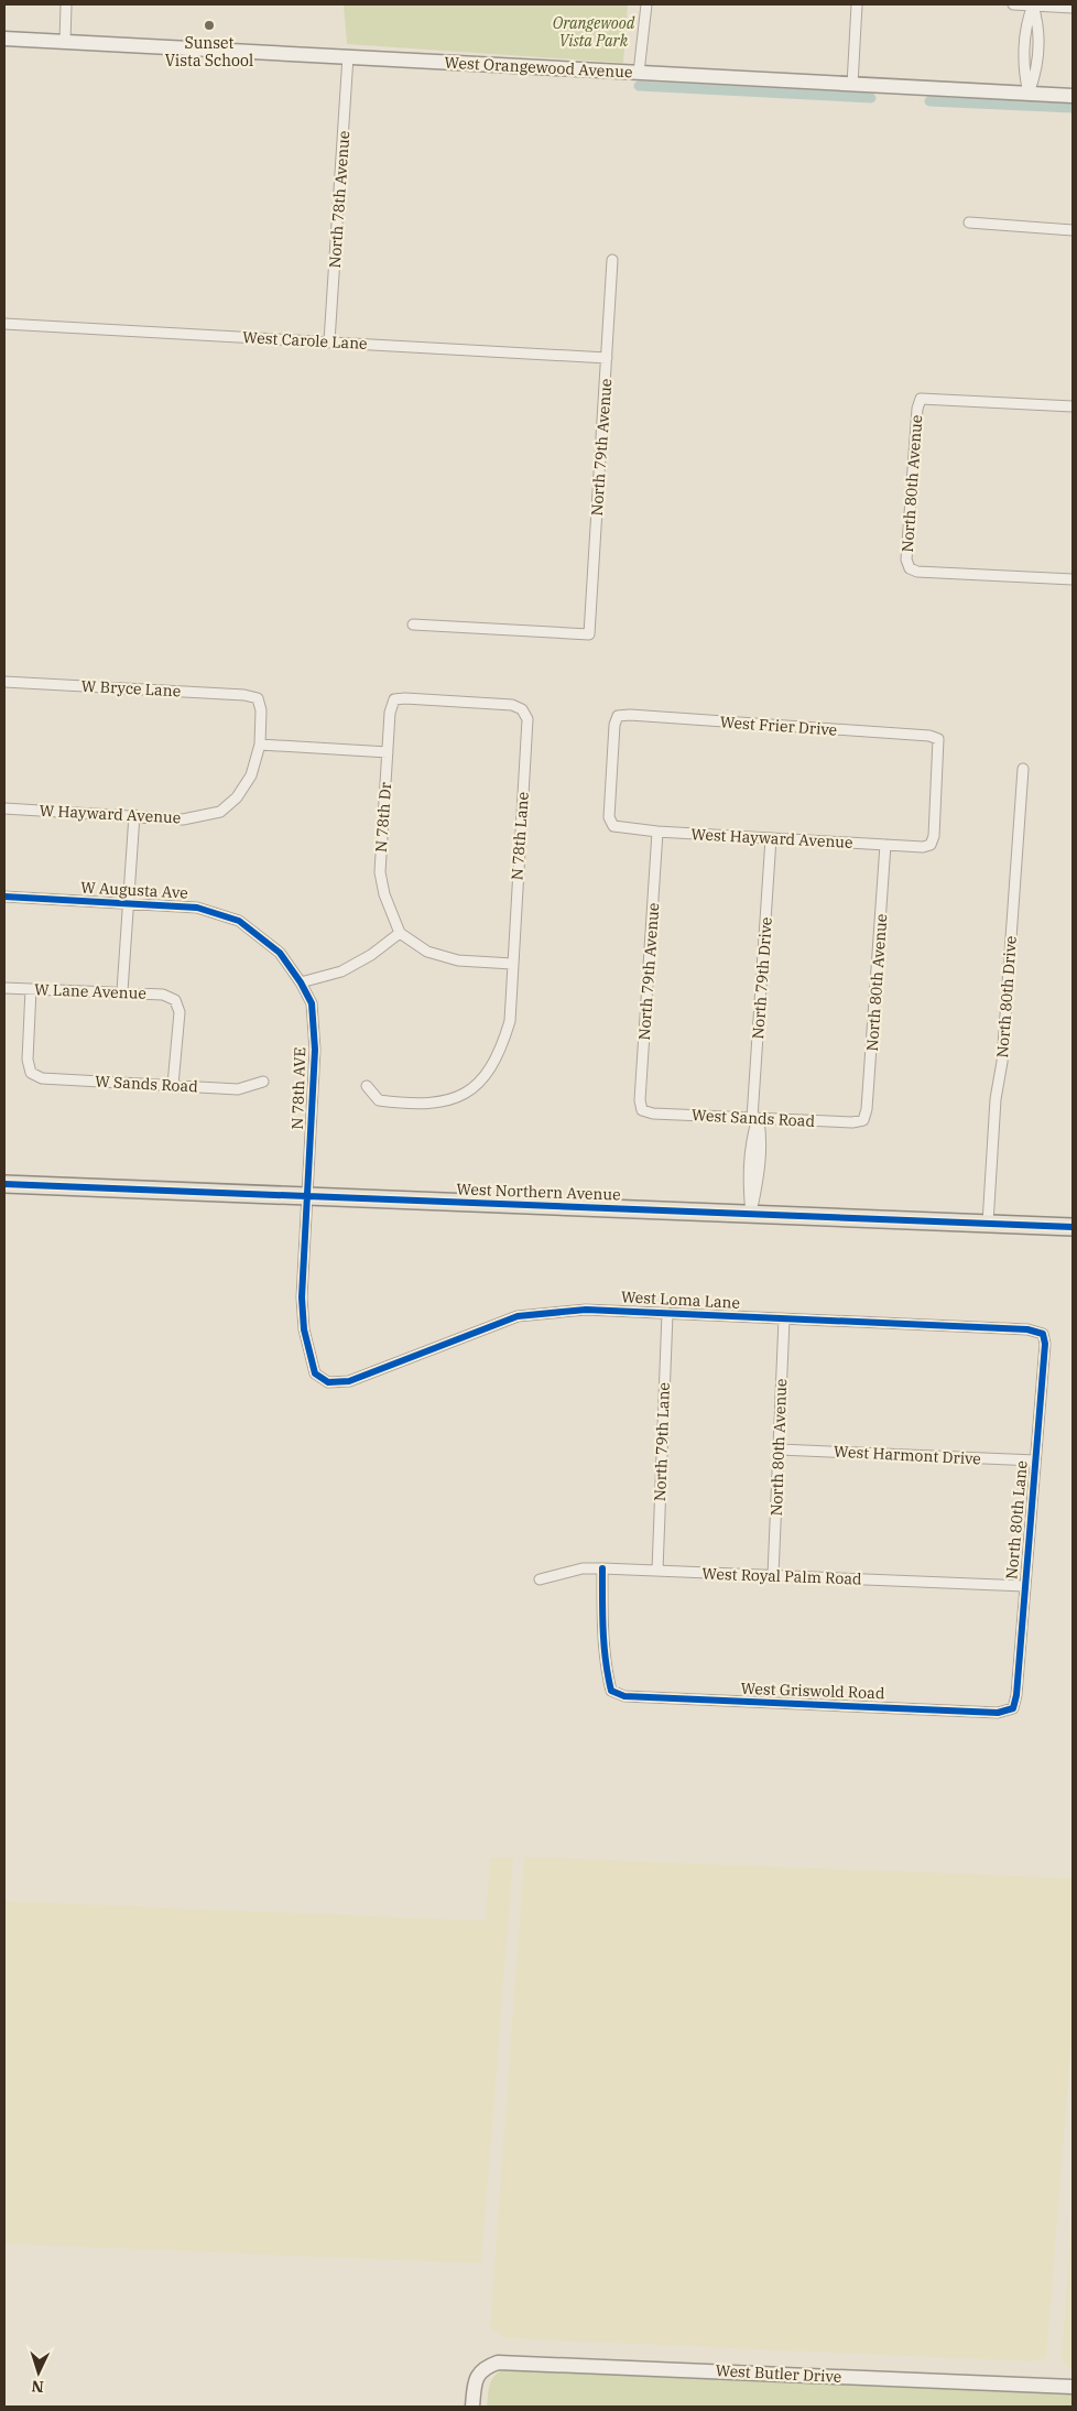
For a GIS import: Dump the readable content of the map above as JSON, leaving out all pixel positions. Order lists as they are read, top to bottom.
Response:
{
  "streets": {
    "main road": ["West Northern Avenue"],
    "street": [
      "West Orangewood Avenue",
      "North 78th Avenue",
      "West Carole Lane",
      "North 79th Avenue",
      "North 80th Avenue",
      "W Bryce Lane",
      "West Frier Drive",
      "W Hayward Avenue",
      "N 78th Dr",
      "N 78th Lane",
      "West Hayward Avenue",
      "W Augusta Ave",
      "North 79th Drive",
      "W Lane Avenue",
      "North 80th Drive",
      "W Sands Road",
      "N 78th AVE",
      "West Sands Road",
      "West Loma Lane",
      "North 79th Lane",
      "West Harmont Drive",
      "North 80th Lane",
      "West Royal Palm Road",
      "West Griswold Road",
      "West Butler Drive"
    ]
  },
  "crossings": [
    ["West Orangewood Avenue", "North 78th Avenue"],
    ["North 78th Avenue", "West Carole Lane"],
    ["West Carole Lane", "North 79th Avenue"],
    ["North 79th Avenue", "West Hayward Avenue"],
    ["North 79th Avenue", "West Sands Road"],
    ["North 80th Avenue", "West Hayward Avenue"],
    ["North 80th Avenue", "West Sands Road"],
    ["North 80th Avenue", "West Loma Lane"],
    ["North 80th Avenue", "West Harmont Drive"],
    ["North 80th Avenue", "West Royal Palm Road"],
    ["W Bryce Lane", "W Hayward Avenue"],
    ["West Frier Drive", "West Hayward Avenue"],
    ["N 78th Dr", "N 78th Lane"],
    ["West Hayward Avenue", "North 79th Drive"],
    ["W Augusta Ave", "N 78th AVE"],
    ["North 79th Drive", "West Sands Road"],
    ["North 79th Drive", "West Northern Avenue"],
    ["W Lane Avenue", "W Sands Road"],
    ["North 80th Drive", "West Northern Avenue"],
    ["N 78th AVE", "West Northern Avenue"],
    ["N 78th AVE", "West Loma Lane"],
    ["West Northern Avenue", "West Loma Lane"],
    ["West Loma Lane", "North 79th Lane"],
    ["West Loma Lane", "North 80th Lane"],
    ["North 79th Lane", "West Royal Palm Road"],
    ["West Harmont Drive", "North 80th Lane"],
    ["North 80th Lane", "West Royal Palm Road"],
    ["North 80th Lane", "West Griswold Road"],
    ["West Royal Palm Road", "West Griswold Road"]
  ],
  "parks": ["Orangewood Vista Park"],
  "places": ["Sunset Vista School"],
  "north": "bottom"
}
